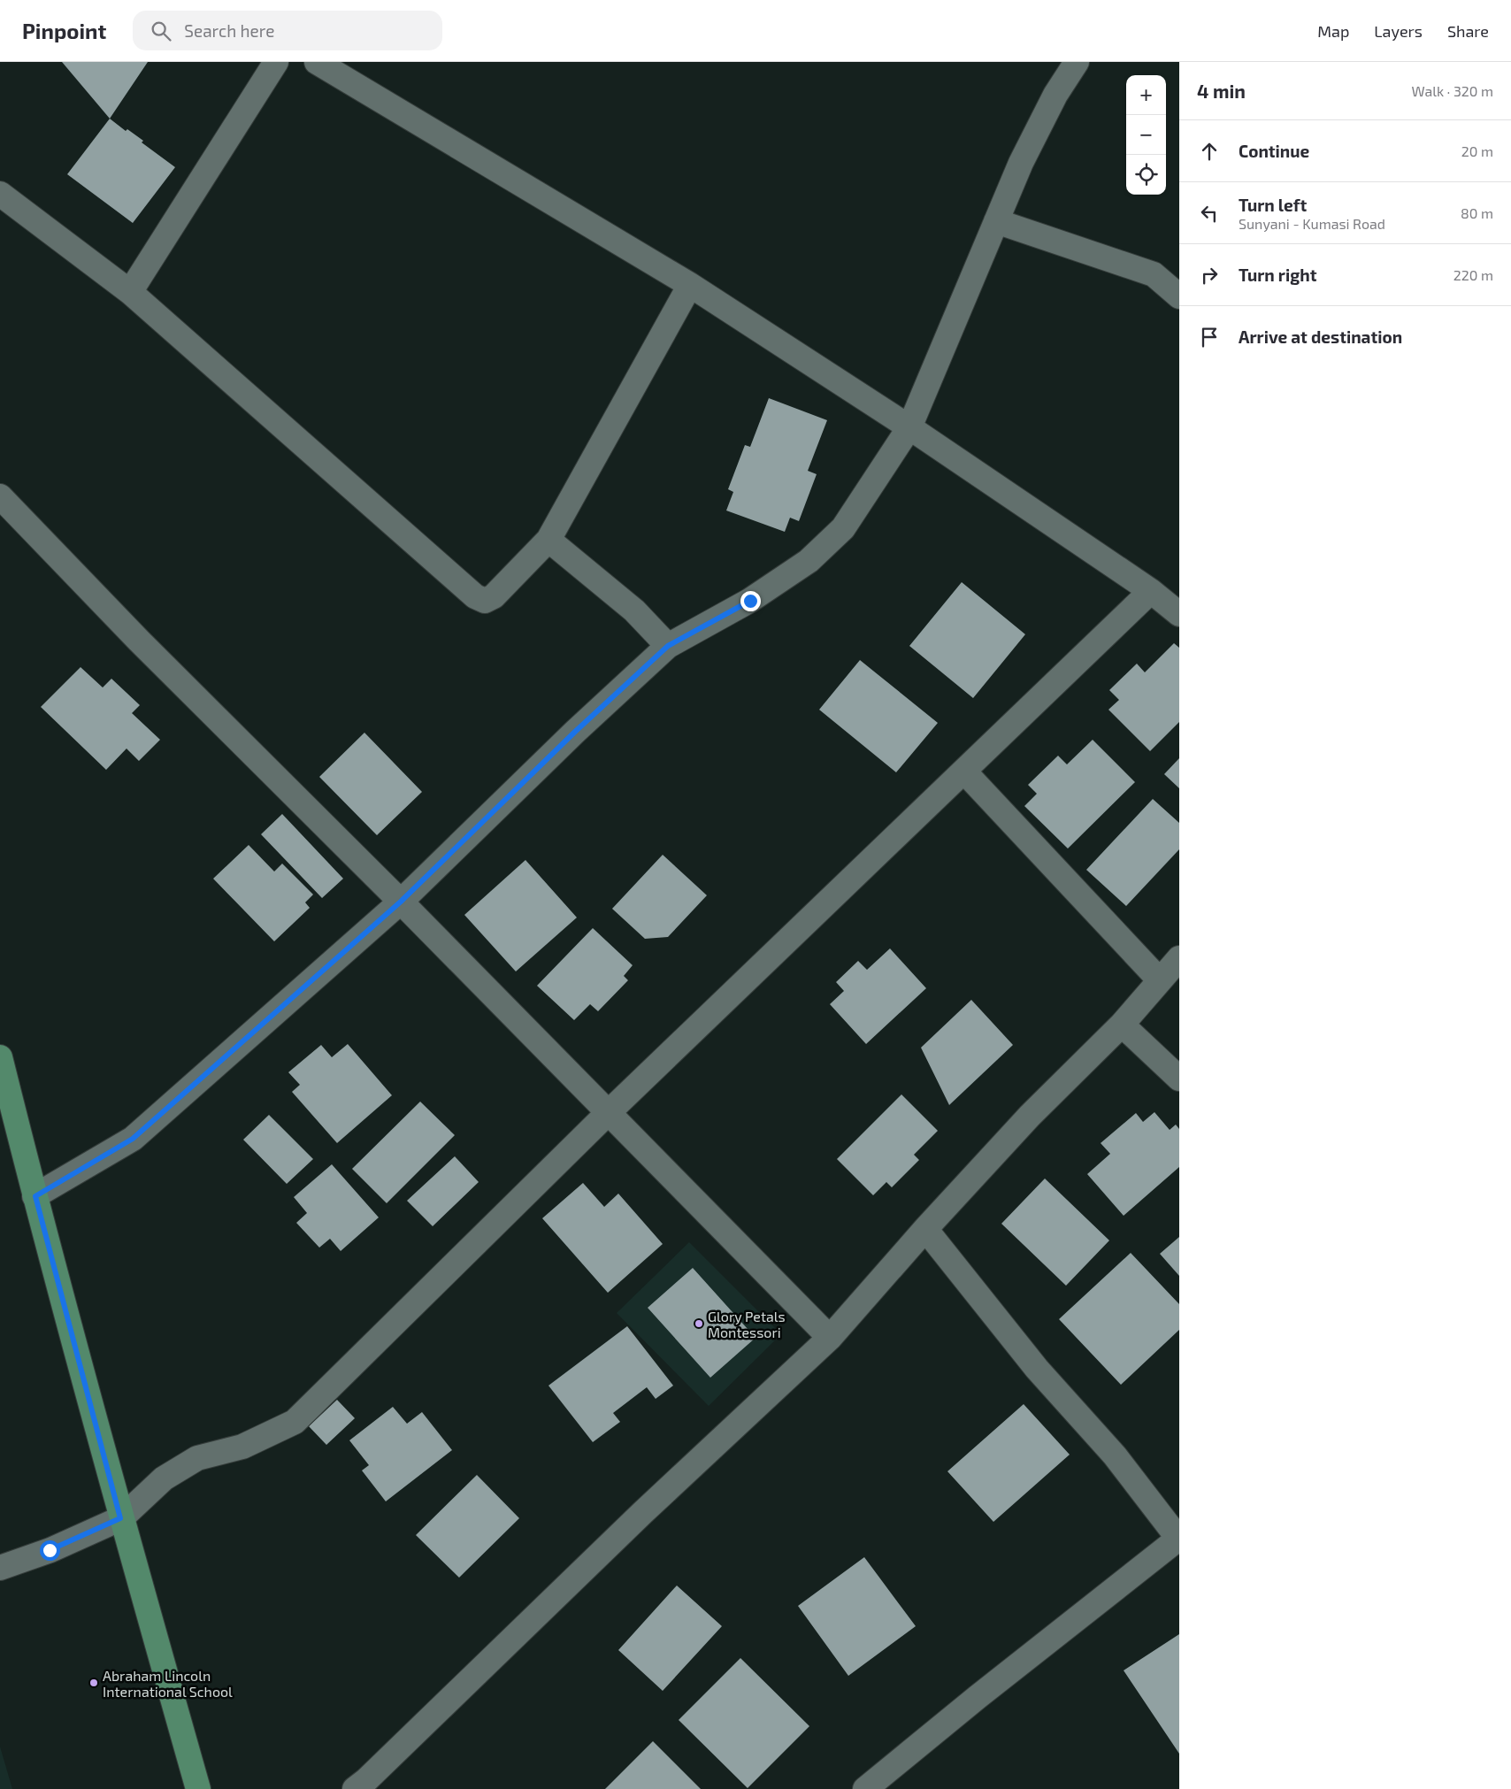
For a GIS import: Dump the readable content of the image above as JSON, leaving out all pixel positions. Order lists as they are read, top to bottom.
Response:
{
  "places": ["Glory Petals Montessori", "Abraham Lincoln International School"],
  "page": {
    "header": "Pinpoint",
    "search": "Search here",
    "nav": ["Map", "Layers", "Share"],
    "heading": ["4 min", "Walk · 320 m"],
    "map_buttons": ["+", "−"],
    "list": [
      ["Continue", "20 m"],
      ["Turn left", "Sunyani - Kumasi Road", "80 m"],
      ["Turn right", "220 m"],
      "Arrive at destination"
    ]
  }
}
